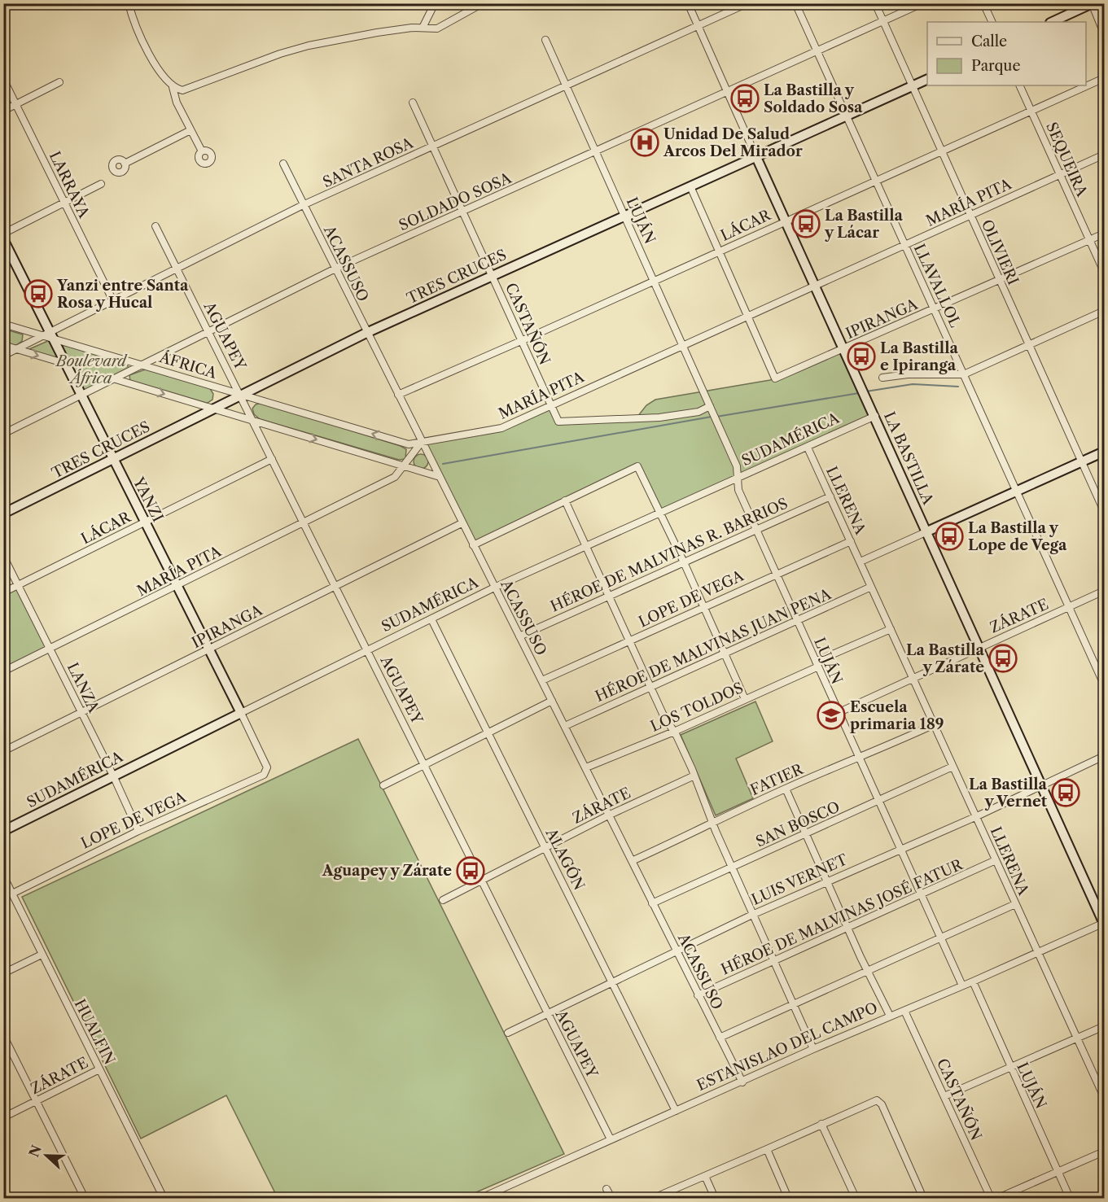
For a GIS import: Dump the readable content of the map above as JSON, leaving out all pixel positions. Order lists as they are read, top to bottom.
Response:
{
  "streets": {
    "street": [
      "SEQUEIRA",
      "SANTA ROSA",
      "LARRAYA",
      "SOLDADO SOSA",
      "MARÍA PITA",
      "LUJÁN",
      "LÁCAR",
      "OLIVIERI",
      "ACASSUSO",
      "TRES CRUCES",
      "LLAVALLOL",
      "IPIRANGA",
      "CASTAÑÓN",
      "AGUAPEY",
      "ÁFRICA",
      "SUDAMÉRICA",
      "LA BASTILLA",
      "YANZI",
      "LLERENA",
      "HÉROE DE MALVINAS R. BARRIOS",
      "LOPE DE VEGA",
      "ZÁRATE",
      "HÉROE DE MALVINAS JUAN PENA",
      "LANZA",
      "LOS TOLDOS",
      "FATIER",
      "SAN BOSCO",
      "ALAGÓN",
      "LUIS VERNET",
      "HÉROE DE MALVINAS JOSÉ FATUR",
      "HUALFIN",
      "ESTANISLAO DEL CAMPO"
    ]
  },
  "crossings": [
    ["SEQUEIRA", "MARÍA PITA"],
    ["SEQUEIRA", "LÁCAR"],
    ["SEQUEIRA", "IPIRANGA"],
    ["SANTA ROSA", "LARRAYA"],
    ["SANTA ROSA", "LUJÁN"],
    ["SANTA ROSA", "ACASSUSO"],
    ["SANTA ROSA", "CASTAÑÓN"],
    ["SANTA ROSA", "AGUAPEY"],
    ["SANTA ROSA", "ÁFRICA"],
    ["SANTA ROSA", "LA BASTILLA"],
    ["SANTA ROSA", "YANZI"],
    ["SOLDADO SOSA", "LUJÁN"],
    ["SOLDADO SOSA", "OLIVIERI"],
    ["SOLDADO SOSA", "ACASSUSO"],
    ["SOLDADO SOSA", "LLAVALLOL"],
    ["SOLDADO SOSA", "CASTAÑÓN"],
    ["SOLDADO SOSA", "AGUAPEY"],
    ["SOLDADO SOSA", "ÁFRICA"],
    ["SOLDADO SOSA", "LA BASTILLA"],
    ["SOLDADO SOSA", "YANZI"],
    ["MARÍA PITA", "LUJÁN"],
    ["MARÍA PITA", "OLIVIERI"],
    ["MARÍA PITA", "ACASSUSO"],
    ["MARÍA PITA", "LLAVALLOL"],
    ["MARÍA PITA", "IPIRANGA"],
    ["MARÍA PITA", "CASTAÑÓN"],
    ["MARÍA PITA", "AGUAPEY"],
    ["MARÍA PITA", "ÁFRICA"],
    ["MARÍA PITA", "LA BASTILLA"],
    ["MARÍA PITA", "YANZI"],
    ["MARÍA PITA", "LANZA"],
    ["LUJÁN", "LÁCAR"],
    ["LUJÁN", "TRES CRUCES"],
    ["LUJÁN", "CASTAÑÓN"],
    ["LUJÁN", "SUDAMÉRICA"],
    ["LUJÁN", "HÉROE DE MALVINAS R. BARRIOS"],
    ["LUJÁN", "LOPE DE VEGA"],
    ["LUJÁN", "ZÁRATE"],
    ["LUJÁN", "HÉROE DE MALVINAS JUAN PENA"],
    ["LUJÁN", "LOS TOLDOS"],
    ["LUJÁN", "FATIER"],
    ["LUJÁN", "SAN BOSCO"],
    ["LUJÁN", "LUIS VERNET"],
    ["LUJÁN", "HÉROE DE MALVINAS JOSÉ FATUR"],
    ["LUJÁN", "ESTANISLAO DEL CAMPO"],
    ["LÁCAR", "OLIVIERI"],
    ["LÁCAR", "ACASSUSO"],
    ["LÁCAR", "LLAVALLOL"],
    ["LÁCAR", "CASTAÑÓN"],
    ["LÁCAR", "AGUAPEY"],
    ["LÁCAR", "LA BASTILLA"],
    ["LÁCAR", "YANZI"],
    ["LÁCAR", "LANZA"],
    ["OLIVIERI", "TRES CRUCES"],
    ["OLIVIERI", "IPIRANGA"],
    ["ACASSUSO", "TRES CRUCES"],
    ["ACASSUSO", "IPIRANGA"],
    ["ACASSUSO", "ÁFRICA"],
    ["ACASSUSO", "SUDAMÉRICA"],
    ["ACASSUSO", "HÉROE DE MALVINAS R. BARRIOS"],
    ["ACASSUSO", "LOPE DE VEGA"],
    ["ACASSUSO", "ZÁRATE"],
    ["ACASSUSO", "HÉROE DE MALVINAS JUAN PENA"],
    ["ACASSUSO", "LOS TOLDOS"],
    ["ACASSUSO", "FATIER"],
    ["ACASSUSO", "SAN BOSCO"],
    ["ACASSUSO", "LUIS VERNET"],
    ["ACASSUSO", "HÉROE DE MALVINAS JOSÉ FATUR"],
    ["ACASSUSO", "ESTANISLAO DEL CAMPO"],
    ["TRES CRUCES", "LLAVALLOL"],
    ["TRES CRUCES", "CASTAÑÓN"],
    ["TRES CRUCES", "AGUAPEY"],
    ["TRES CRUCES", "ÁFRICA"],
    ["TRES CRUCES", "LA BASTILLA"],
    ["TRES CRUCES", "YANZI"],
    ["LLAVALLOL", "IPIRANGA"],
    ["LLAVALLOL", "ZÁRATE"],
    ["IPIRANGA", "AGUAPEY"],
    ["IPIRANGA", "LA BASTILLA"],
    ["IPIRANGA", "YANZI"],
    ["IPIRANGA", "LANZA"],
    ["CASTAÑÓN", "ESTANISLAO DEL CAMPO"],
    ["AGUAPEY", "ÁFRICA"],
    ["AGUAPEY", "SUDAMÉRICA"],
    ["AGUAPEY", "ZÁRATE"],
    ["AGUAPEY", "LUIS VERNET"],
    ["AGUAPEY", "ESTANISLAO DEL CAMPO"],
    ["ÁFRICA", "YANZI"],
    ["SUDAMÉRICA", "LA BASTILLA"],
    ["SUDAMÉRICA", "YANZI"],
    ["SUDAMÉRICA", "LLERENA"],
    ["SUDAMÉRICA", "LANZA"],
    ["SUDAMÉRICA", "ALAGÓN"],
    ["LA BASTILLA", "ZÁRATE"],
    ["LA BASTILLA", "LUIS VERNET"],
    ["LA BASTILLA", "ESTANISLAO DEL CAMPO"],
    ["YANZI", "LOPE DE VEGA"],
    ["LLERENA", "HÉROE DE MALVINAS R. BARRIOS"],
    ["LLERENA", "LOPE DE VEGA"],
    ["LLERENA", "ZÁRATE"],
    ["LLERENA", "HÉROE DE MALVINAS JUAN PENA"],
    ["LLERENA", "LOS TOLDOS"],
    ["LLERENA", "FATIER"],
    ["LLERENA", "SAN BOSCO"],
    ["LLERENA", "LUIS VERNET"],
    ["LLERENA", "HÉROE DE MALVINAS JOSÉ FATUR"],
    ["LLERENA", "ESTANISLAO DEL CAMPO"],
    ["LOPE DE VEGA", "LANZA"],
    ["LOPE DE VEGA", "HUALFIN"],
    ["ZÁRATE", "ALAGÓN"],
    ["ZÁRATE", "HUALFIN"],
    ["ALAGÓN", "LUIS VERNET"],
    ["ALAGÓN", "ESTANISLAO DEL CAMPO"]
  ],
  "parks": ["Boulevard África"],
  "places": {
    "bus stop": [
      "La Bastilla y Soldado Sosa",
      "La Bastilla y Lácar",
      "Yanzi entre Santa Rosa y Hucal",
      "La Bastilla e Ipiranga",
      "La Bastilla y Lope de Vega",
      "La Bastilla y Zárate",
      "La Bastilla y Vernet",
      "Aguapey y Zárate"
    ],
    "hospital": ["Unidad De Salud Arcos Del Mirador"],
    "school or university": ["Escuela primaria 189"]
  },
  "legend": ["Calle", "Parque"],
  "north": "left"
}
